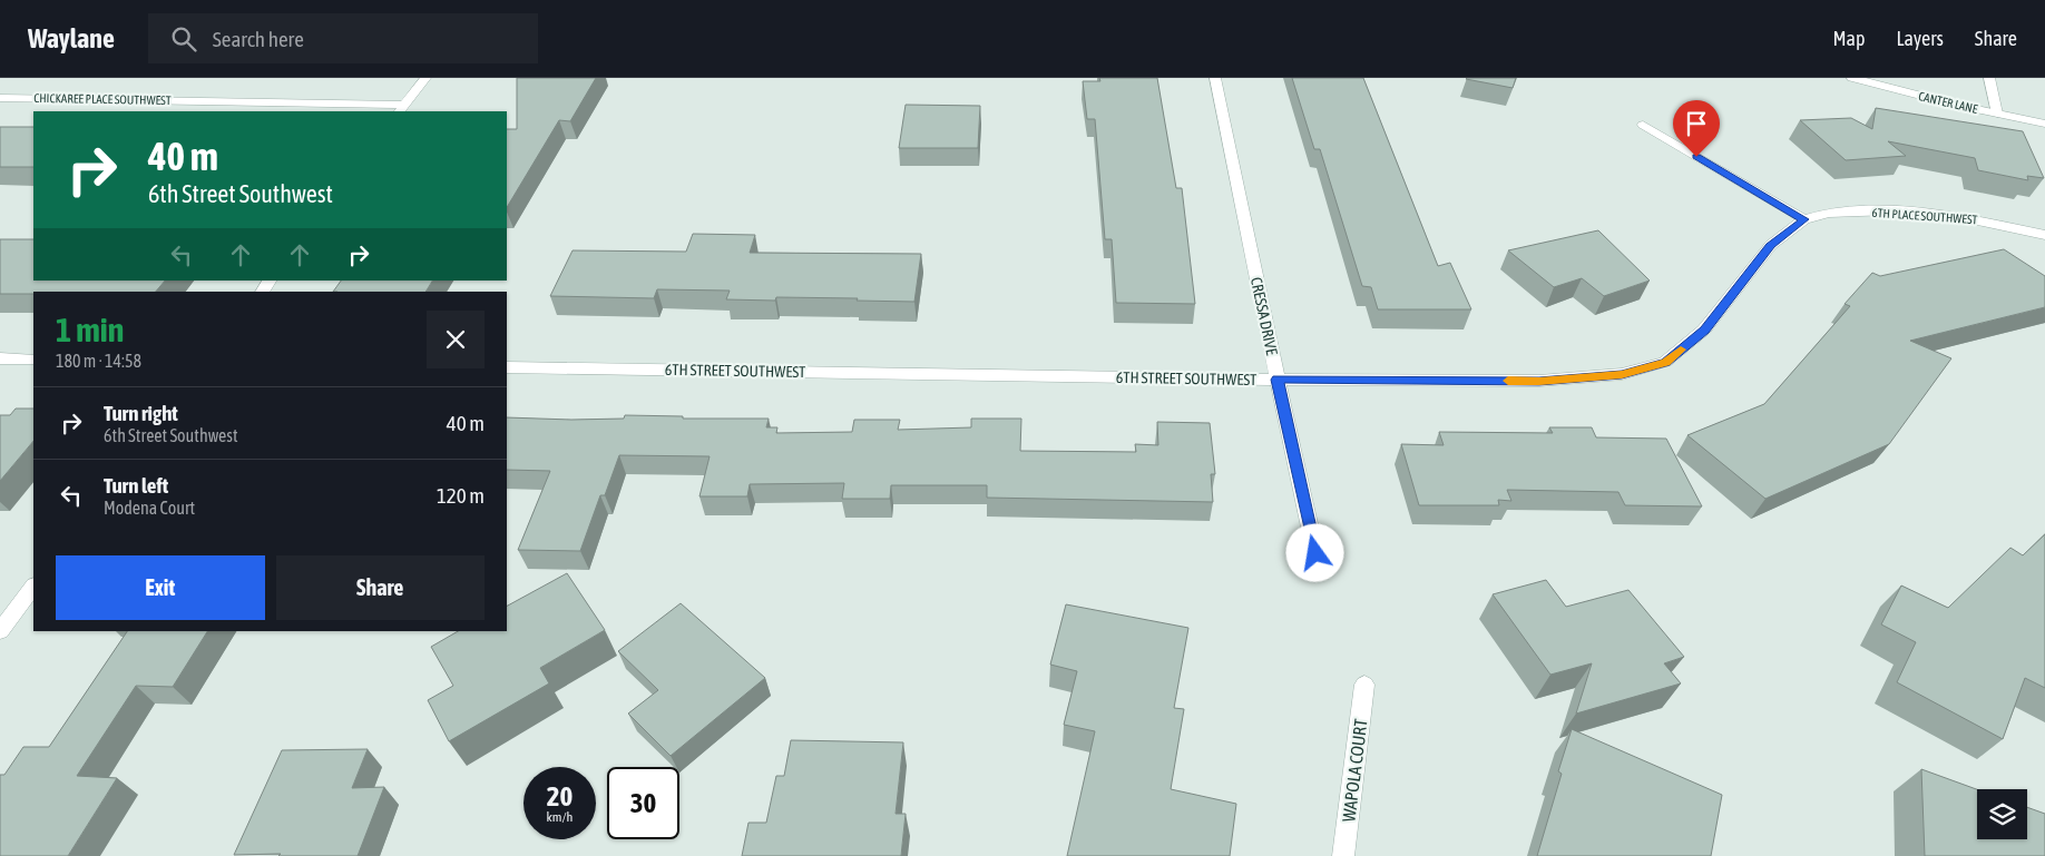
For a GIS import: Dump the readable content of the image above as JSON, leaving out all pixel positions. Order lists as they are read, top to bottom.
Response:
{
  "streets": {
    "street": [
      "CHICKAREE PLACE SOUTHWEST",
      "CANTER LANE",
      "6TH PLACE SOUTHWEST",
      "CRESSA DRIVE",
      "6TH STREET SOUTHWEST",
      "WAPOLA COURT"
    ]
  },
  "crossings": [
    ["6TH PLACE SOUTHWEST", "6TH STREET SOUTHWEST"],
    ["CRESSA DRIVE", "6TH STREET SOUTHWEST"]
  ],
  "page": {
    "header": "Waylane",
    "search": "Search here",
    "nav": ["Map", "Layers", "Share"],
    "turn": ["40 m", "6th Street Southwest"],
    "heading": ["1 min", "180 m · 14:58"],
    "list": [
      {
        "name": "Turn right",
        "note": "6th Street Southwest",
        "value": "40 m"
      },
      {
        "name": "Turn left",
        "note": "Modena Court",
        "value": "120 m"
      }
    ],
    "buttons": ["Exit", "Share"],
    "speed": "20 km/h",
    "limit": "30"
  }
}
